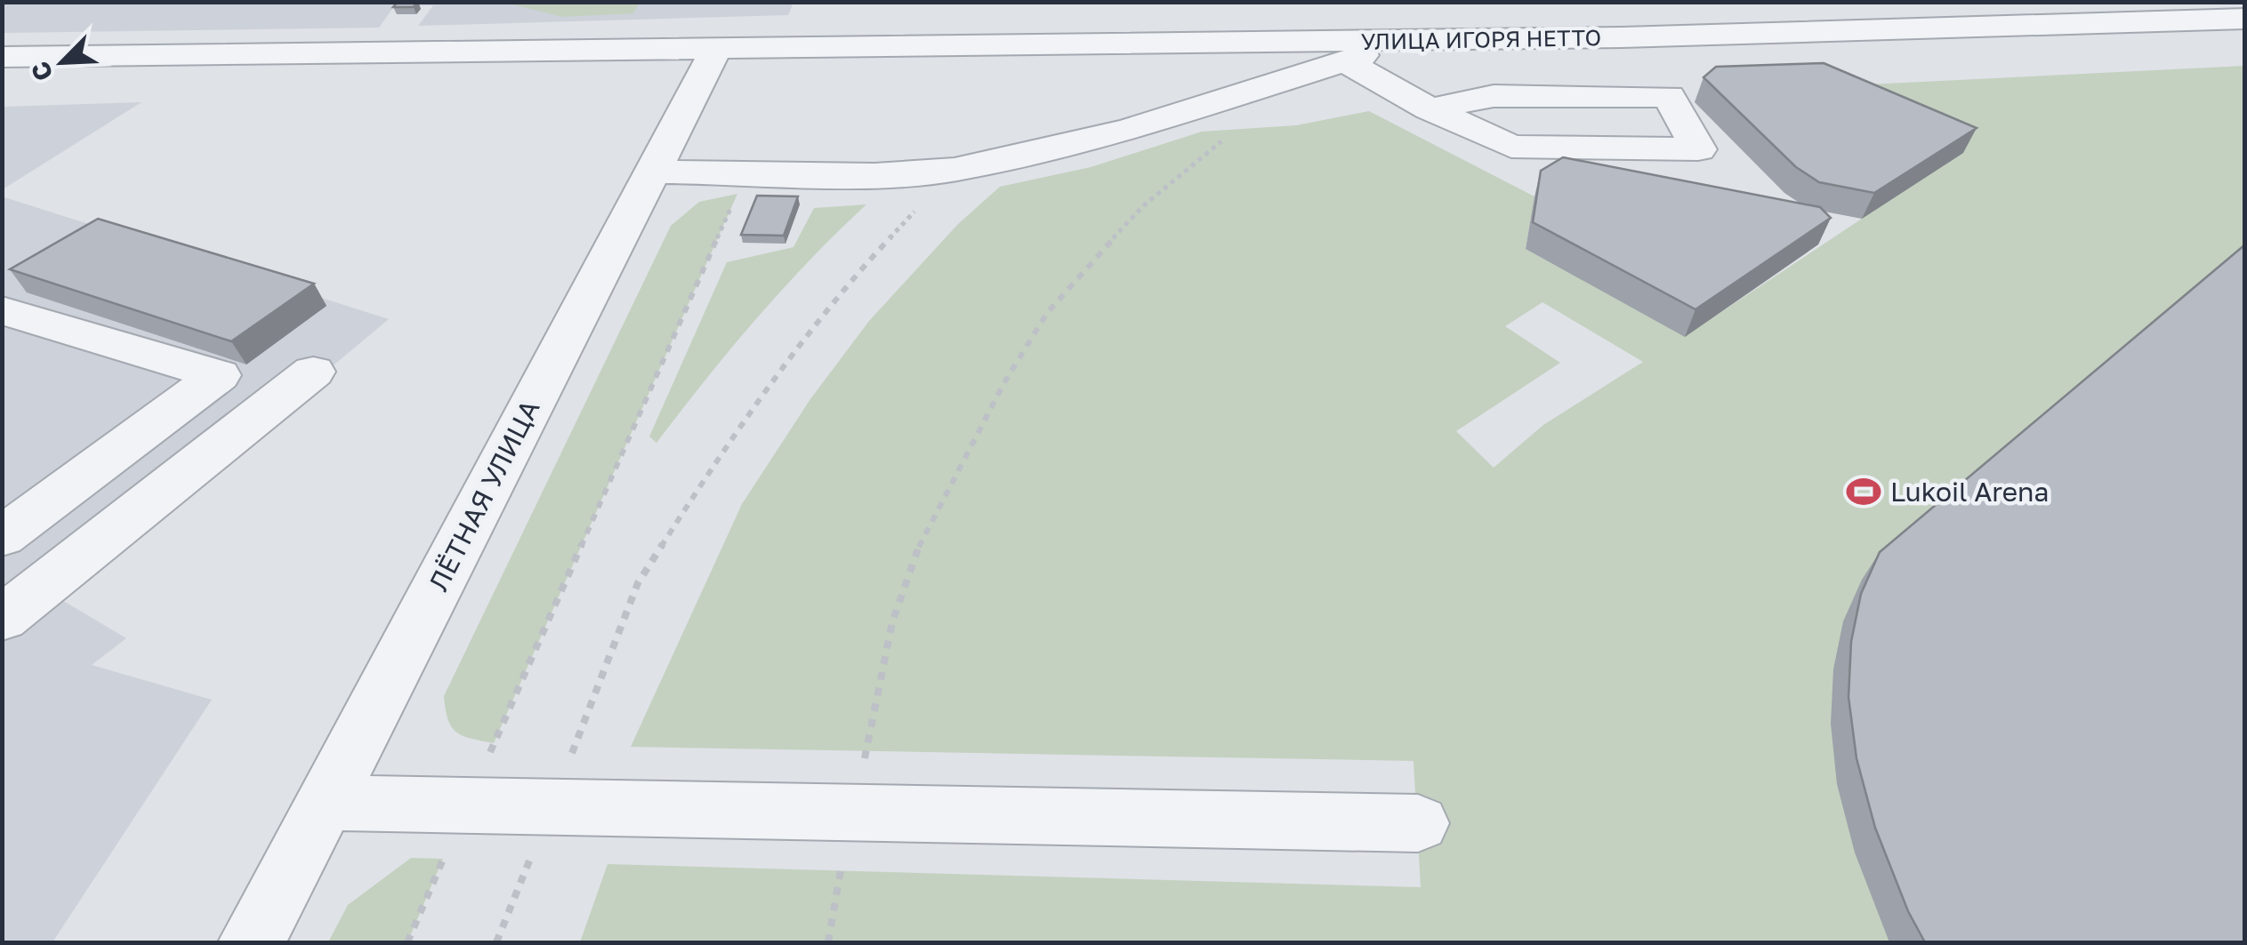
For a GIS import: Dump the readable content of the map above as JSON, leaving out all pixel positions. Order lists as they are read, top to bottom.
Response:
{
  "streets": {
    "street": ["УЛИЦА ИГОРЯ НЕТТО", "ЛЁТНАЯ УЛИЦА"]
  },
  "crossings": [
    ["УЛИЦА ИГОРЯ НЕТТО", "ЛЁТНАЯ УЛИЦА"]
  ],
  "places": {
    "sports": ["Lukoil Arena"]
  },
  "north": "bottom left"
}
